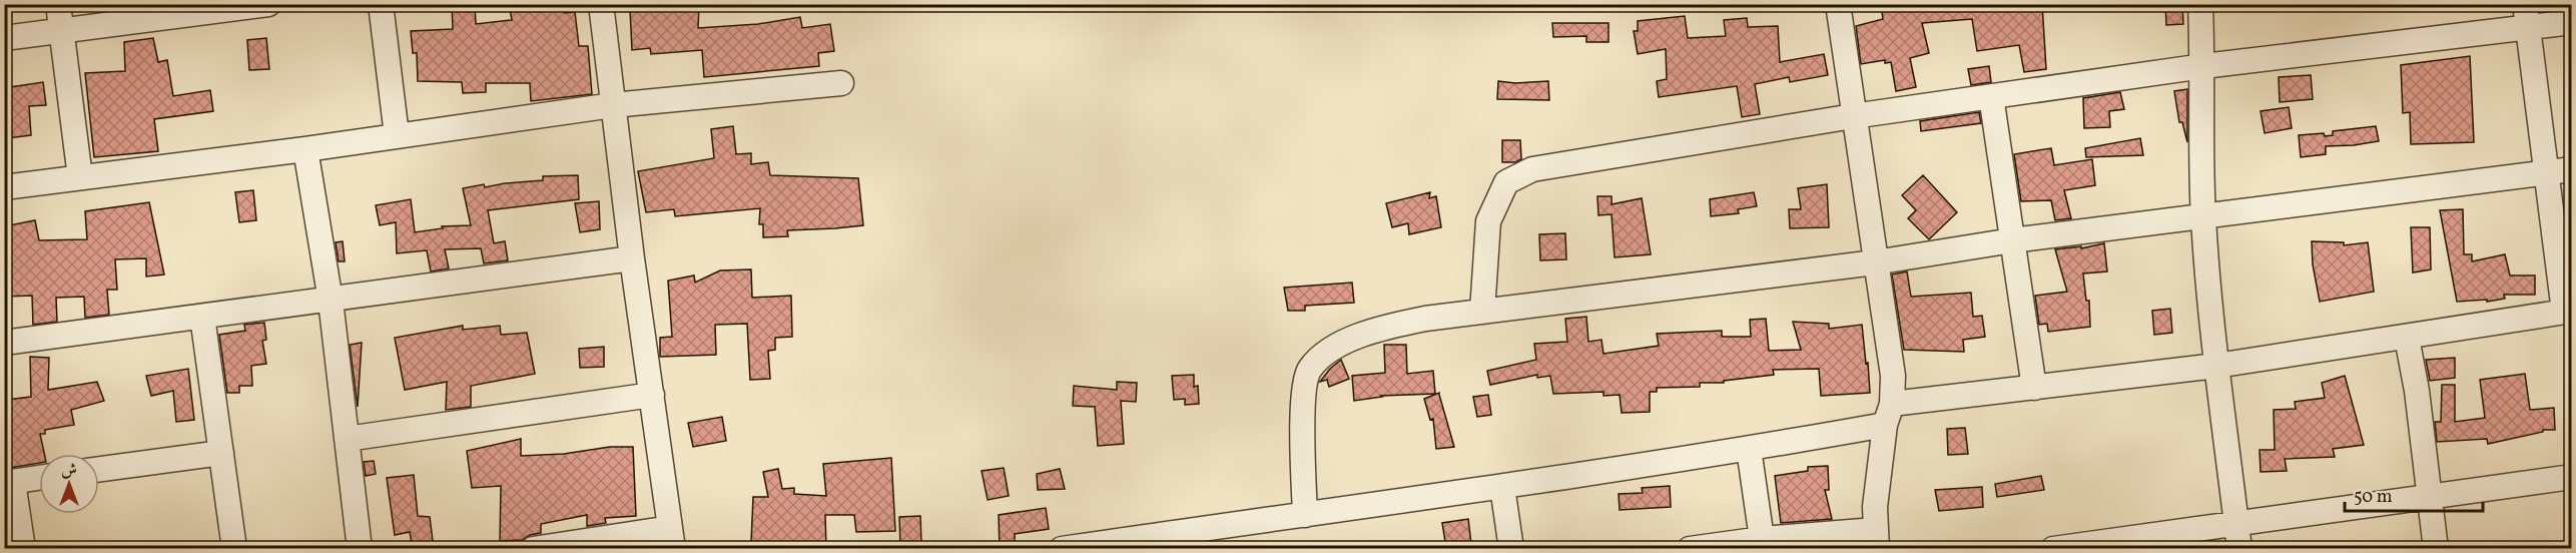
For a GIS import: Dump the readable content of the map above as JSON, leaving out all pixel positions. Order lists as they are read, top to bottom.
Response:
{
  "scale_bar": "50 m",
  "north": "top"
}
